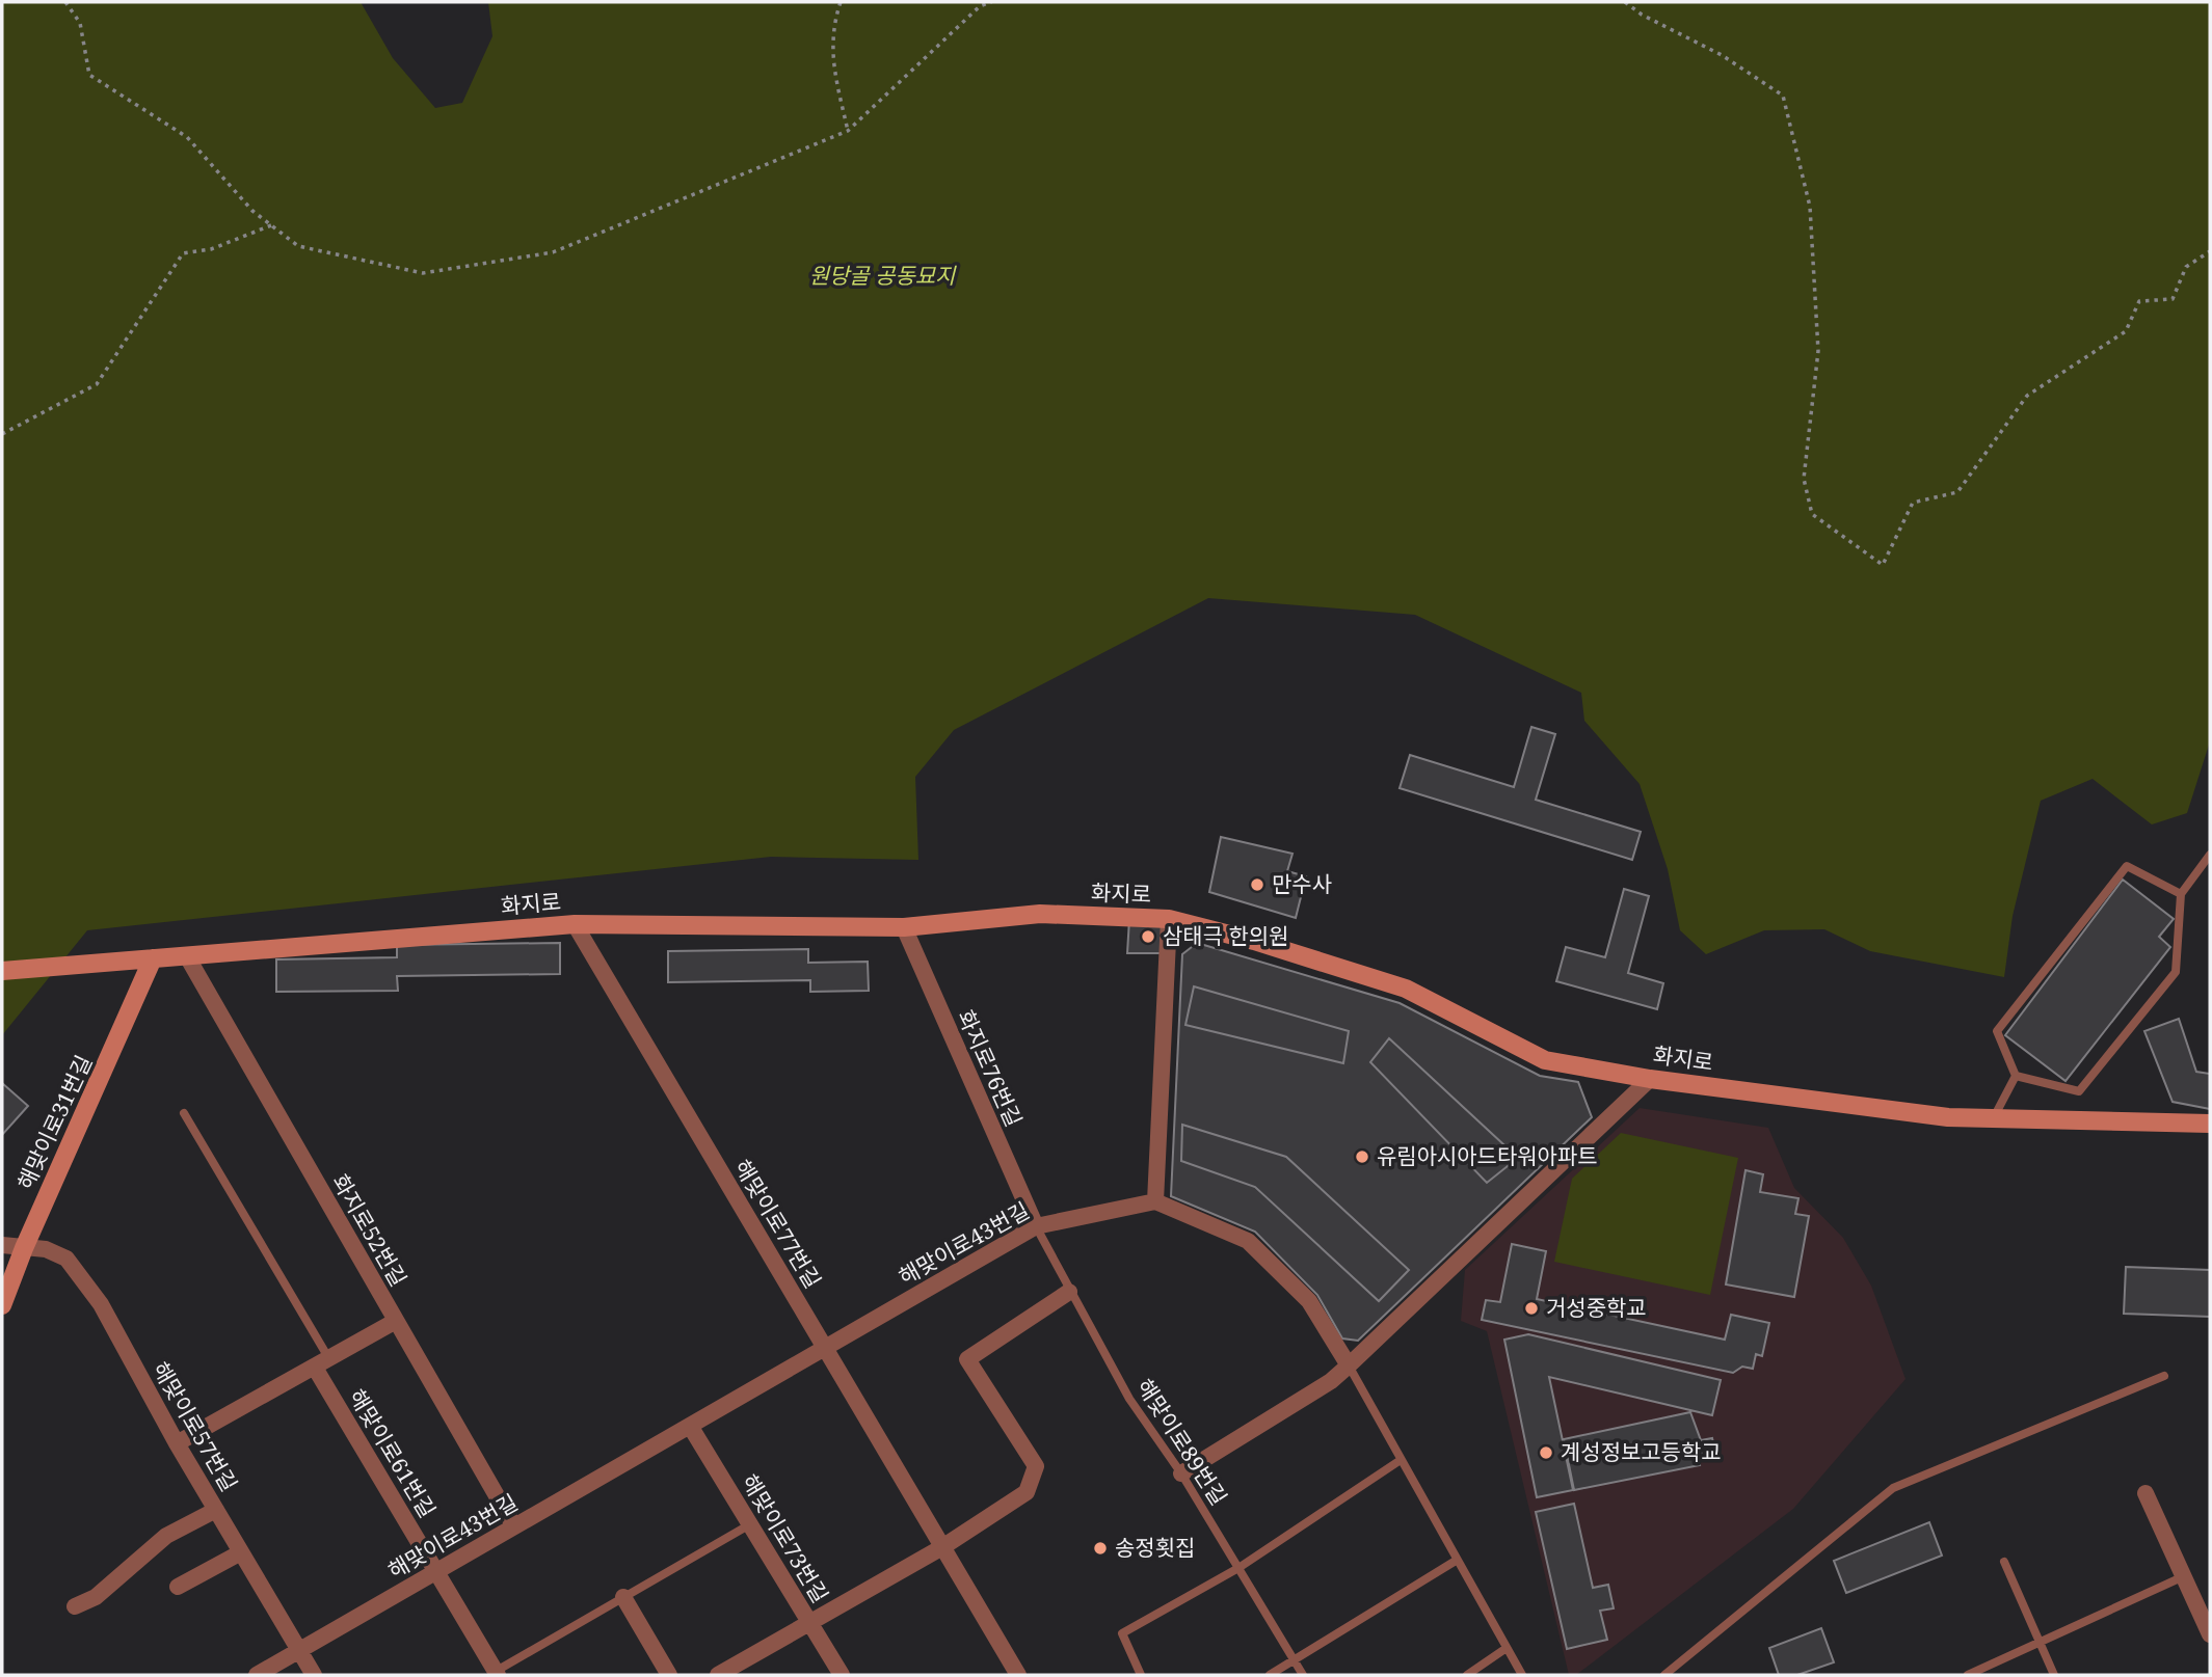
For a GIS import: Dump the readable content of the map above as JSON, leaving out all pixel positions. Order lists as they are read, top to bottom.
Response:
{
  "streets": {
    "street": [
      "화지로",
      "화지로76번길",
      "해맞이로31번길",
      "해맞이로77번길",
      "화지로52번길",
      "해맞이로43번길",
      "해맞이로57번길",
      "해맞이로61번길",
      "해맞이로73번길"
    ],
    "lane": ["해맞이로89번길"]
  },
  "crossings": [
    ["화지로", "화지로76번길"],
    ["화지로", "해맞이로31번길"],
    ["화지로", "해맞이로77번길"],
    ["화지로", "화지로52번길"],
    ["화지로76번길", "해맞이로43번길"],
    ["화지로76번길", "해맞이로89번길"],
    ["해맞이로31번길", "해맞이로57번길"],
    ["해맞이로77번길", "해맞이로43번길"],
    ["화지로52번길", "해맞이로43번길"],
    ["해맞이로43번길", "해맞이로57번길"],
    ["해맞이로43번길", "해맞이로89번길"],
    ["해맞이로43번길", "해맞이로61번길"],
    ["해맞이로43번길", "해맞이로73번길"]
  ],
  "parks": ["원당골 공동묘지"],
  "places": [
    "만수사",
    "삼태극 한의원",
    "유림아시아드타워아파트",
    "거성중학교",
    "계성정보고등학교",
    "송정횟집"
  ]
}
